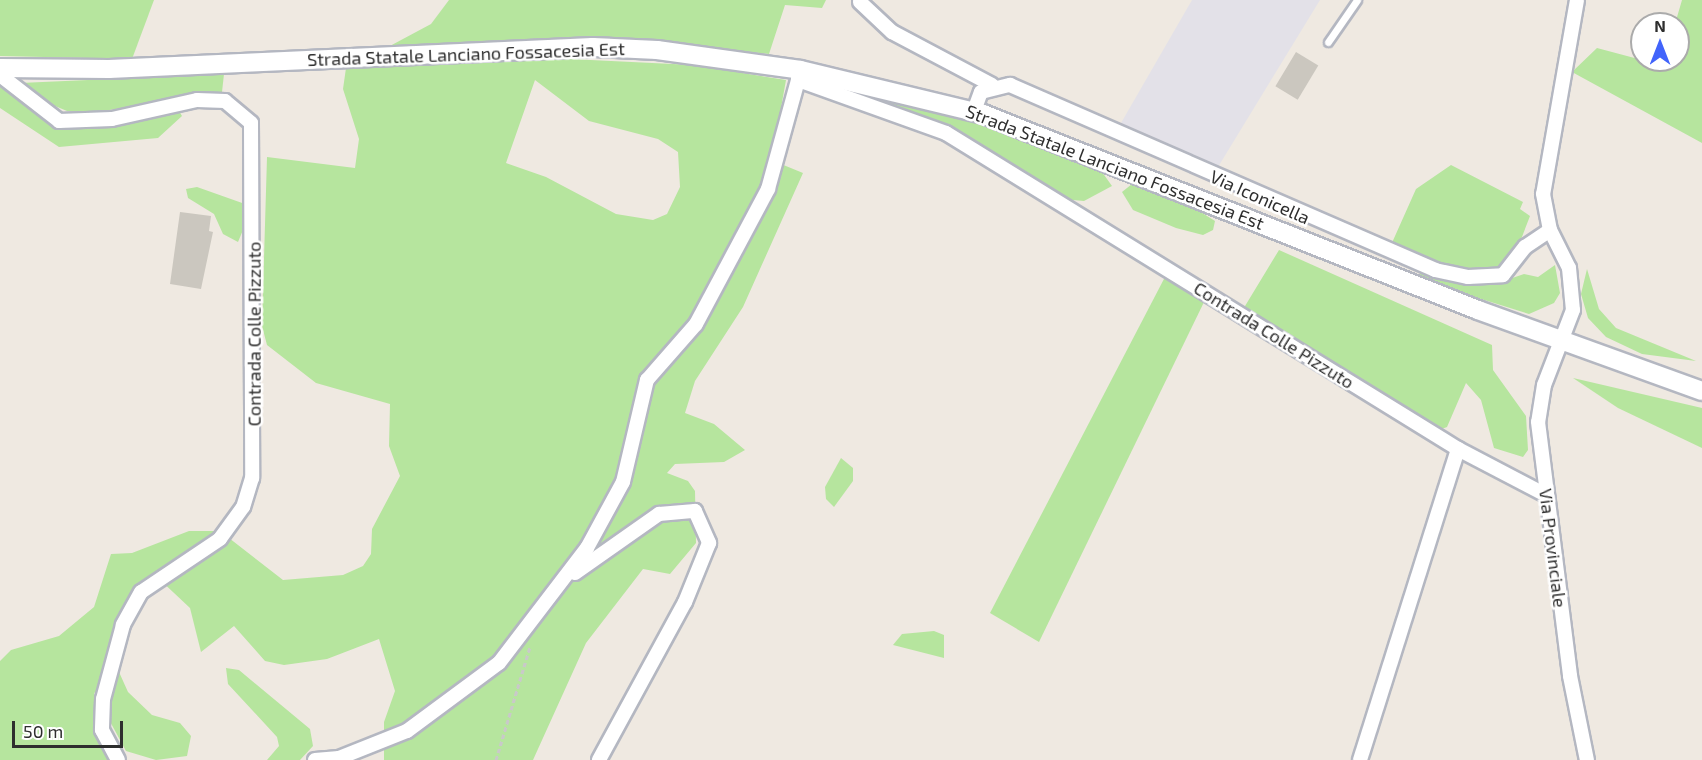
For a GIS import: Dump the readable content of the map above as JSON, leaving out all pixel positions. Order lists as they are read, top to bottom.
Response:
{
  "streets": {
    "main road": ["Strada Statale Lanciano Fossacesia Est"],
    "street": ["Via Iconicella", "Contrada Colle Pizzuto", "Via Provinciale"]
  },
  "crossings": [
    ["Strada Statale Lanciano Fossacesia Est", "Contrada Colle Pizzuto"],
    ["Strada Statale Lanciano Fossacesia Est", "Via Provinciale"],
    ["Via Iconicella", "Via Provinciale"],
    ["Contrada Colle Pizzuto", "Via Provinciale"]
  ],
  "scale_bar": "50 m",
  "north": "top"
}
